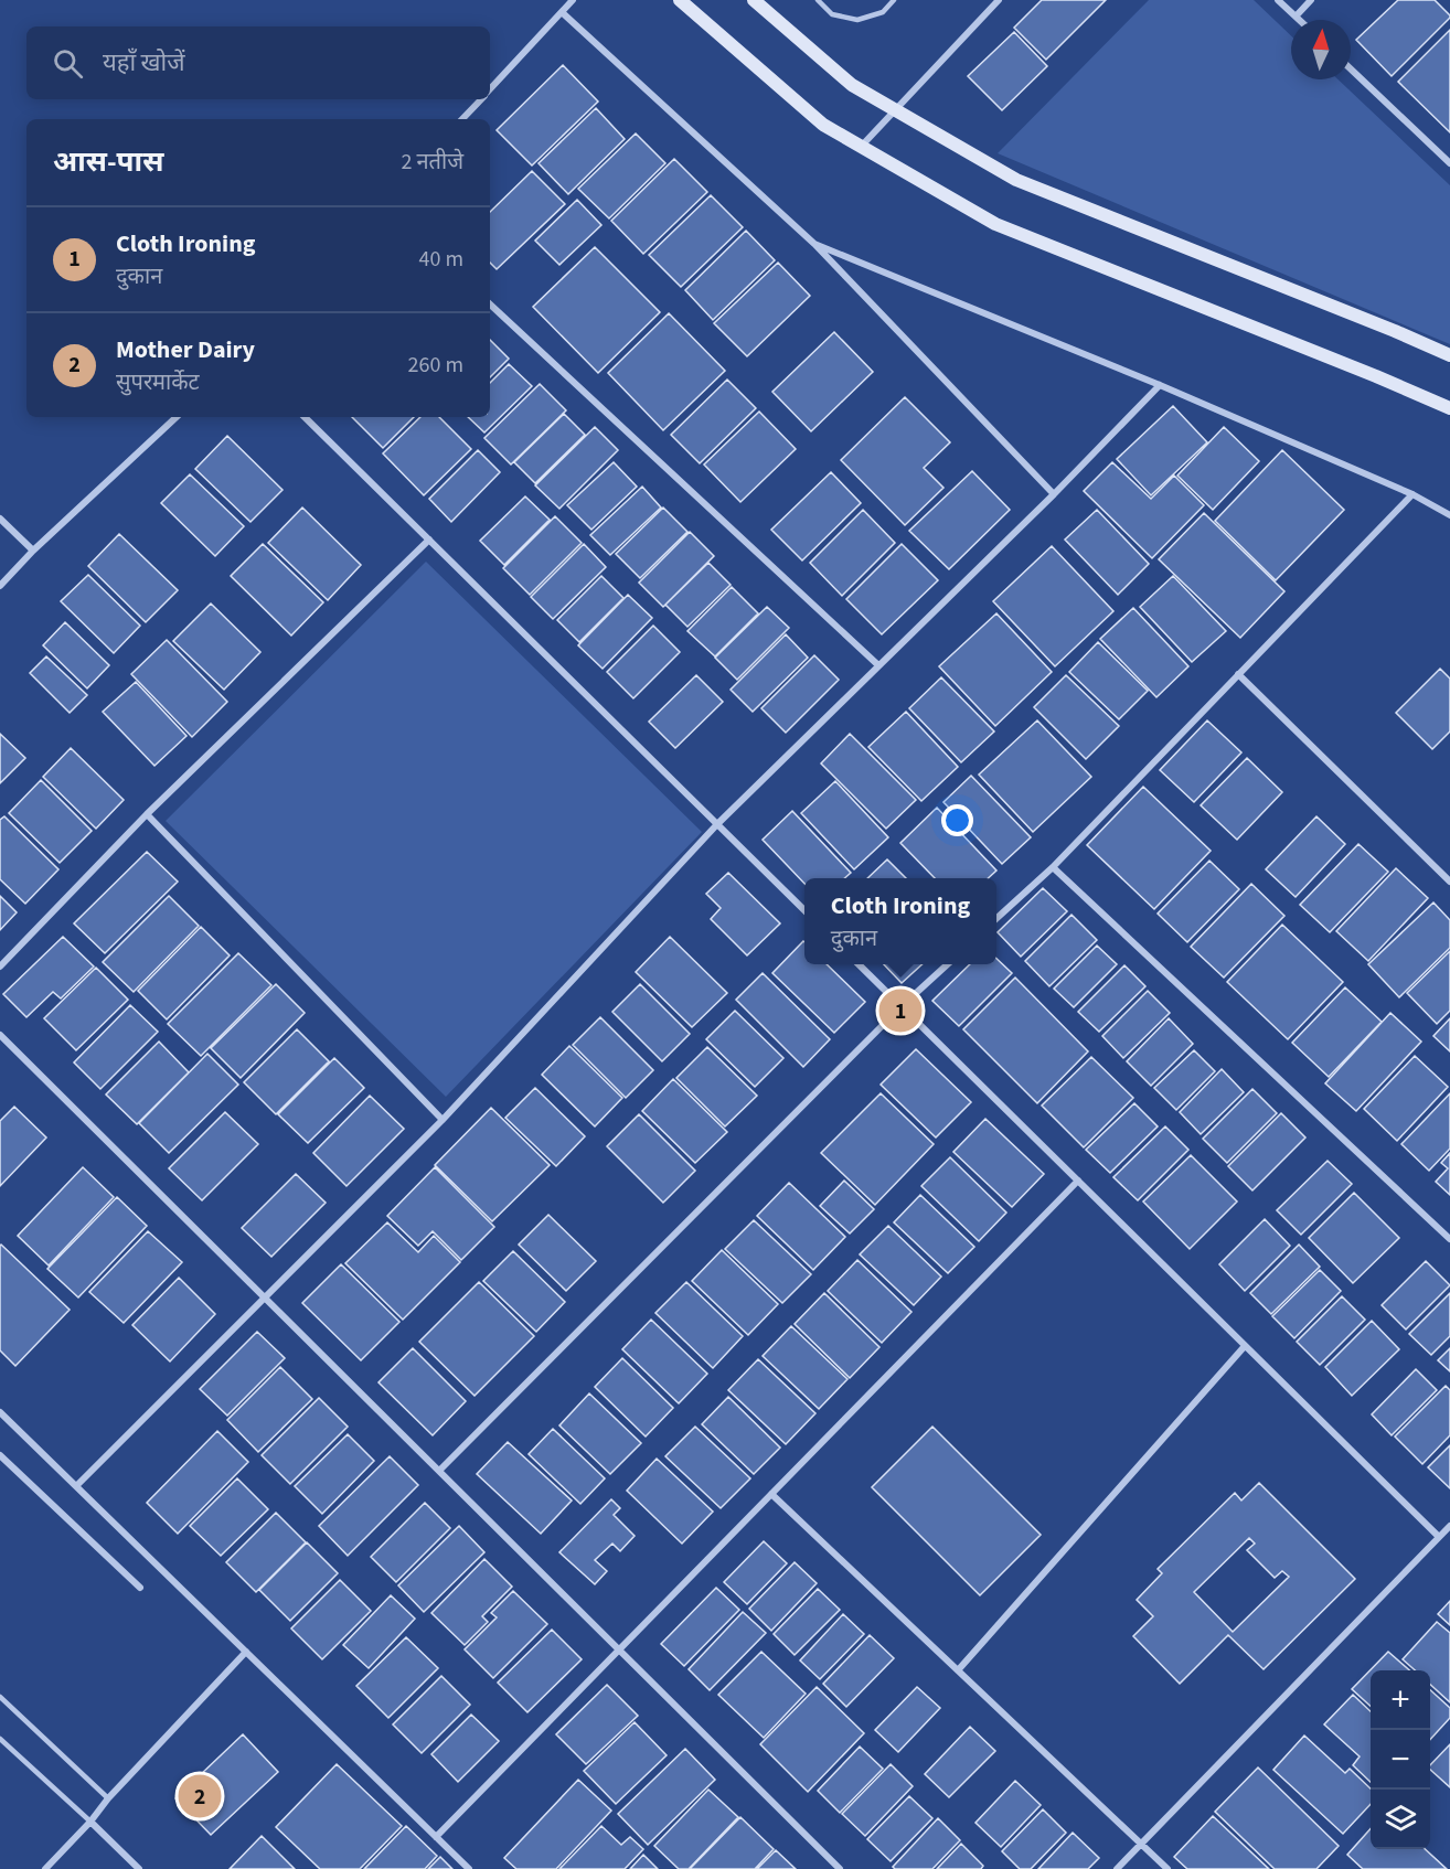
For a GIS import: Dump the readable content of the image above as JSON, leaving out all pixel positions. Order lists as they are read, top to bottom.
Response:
{
  "north": "top",
  "page": {
    "search": "यहाँ खोजें",
    "heading": ["आस-पास", "2 नतीजे"],
    "list": [
      {
        "mark": "1",
        "name": "Cloth Ironing",
        "note": "दुकान",
        "value": "40 m"
      },
      {
        "mark": "2",
        "name": "Mother Dairy",
        "note": "सुपरमार्केट",
        "value": "260 m"
      }
    ],
    "popup": ["Cloth Ironing", "दुकान"],
    "pins": ["1", "2"],
    "map_buttons": ["+", "−"]
  }
}
